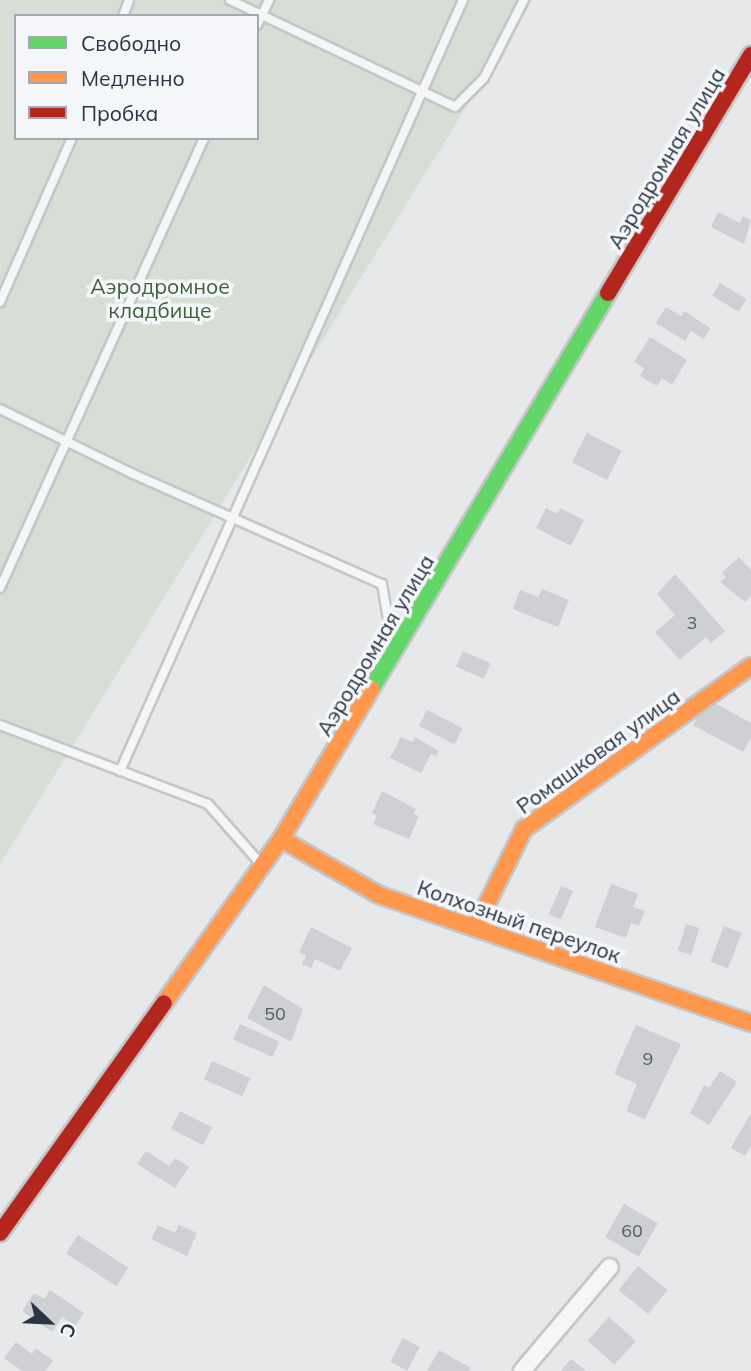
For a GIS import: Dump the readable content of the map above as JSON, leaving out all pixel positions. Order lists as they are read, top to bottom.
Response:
{
  "streets": {
    "street": ["Аэродромная улица", "Ромашковая улица", "Колхозный переулок"]
  },
  "crossings": [
    ["Аэродромная улица", "Колхозный переулок"],
    ["Ромашковая улица", "Колхозный переулок"]
  ],
  "parks": ["Аэродромное кладбище"],
  "house_numbers": [
    "3",
    "50",
    "9",
    "60"
  ],
  "legend": ["Свободно", "Медленно", "Пробка"],
  "north": "bottom right"
}
